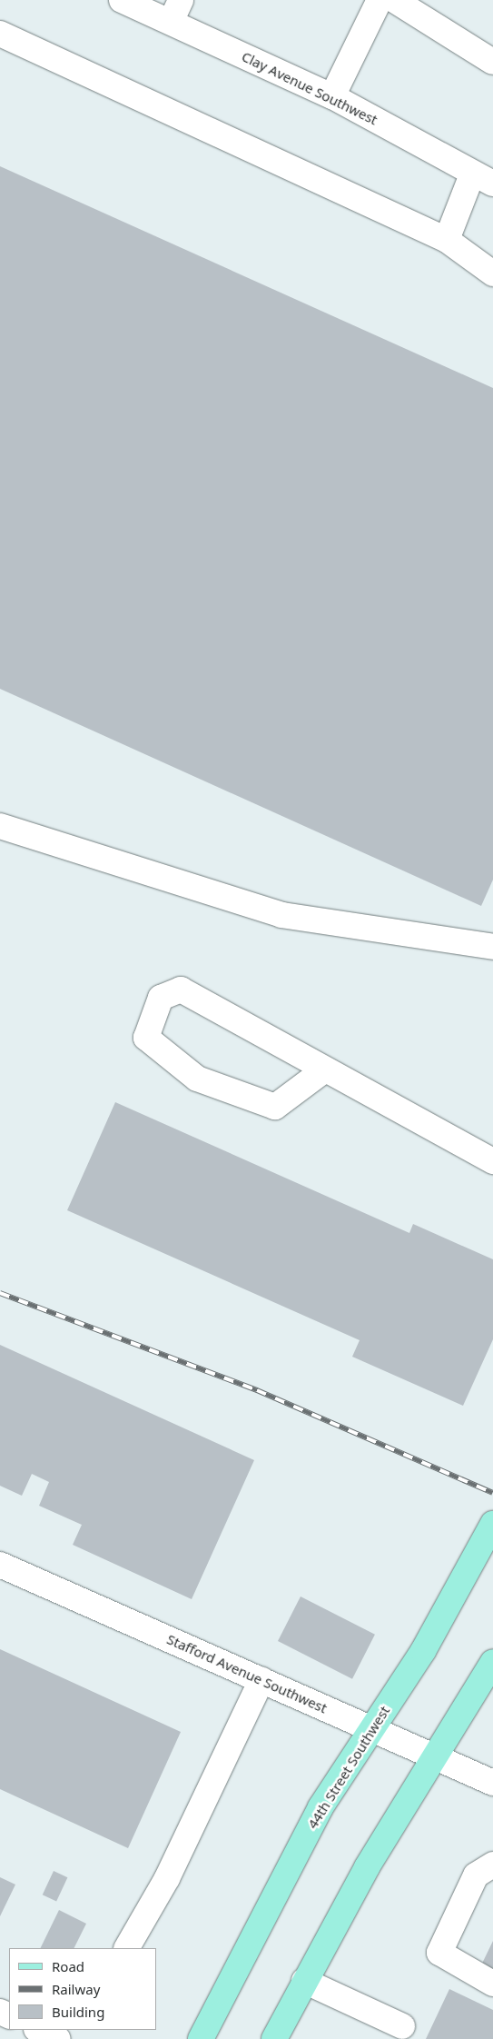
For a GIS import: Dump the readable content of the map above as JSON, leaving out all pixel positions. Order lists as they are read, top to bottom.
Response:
{
  "streets": {
    "main road": ["44th Street Southwest"],
    "street": ["Clay Avenue Southwest", "Stafford Avenue Southwest"]
  },
  "crossings": [
    ["Stafford Avenue Southwest", "44th Street Southwest"]
  ],
  "legend": ["Road", "Railway", "Building"]
}
